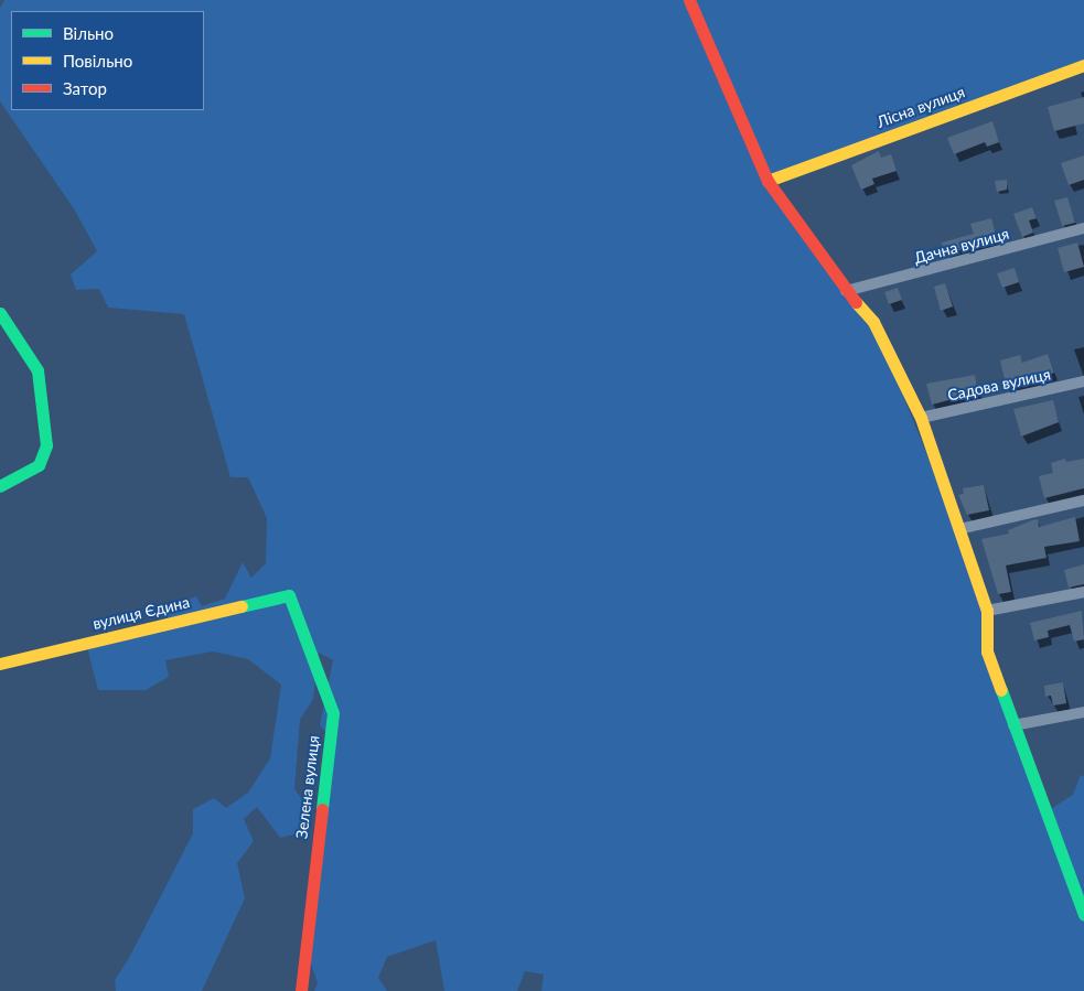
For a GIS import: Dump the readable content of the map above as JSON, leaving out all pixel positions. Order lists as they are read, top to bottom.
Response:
{
  "streets": {
    "street": [
      "Лісна вулиця",
      "Дачна вулиця",
      "Садова вулиця",
      "вулиця Єдина",
      "Зелена вулиця"
    ]
  },
  "crossings": [
    ["вулиця Єдина", "Зелена вулиця"]
  ],
  "legend": ["Вільно", "Повільно", "Затор"]
}
